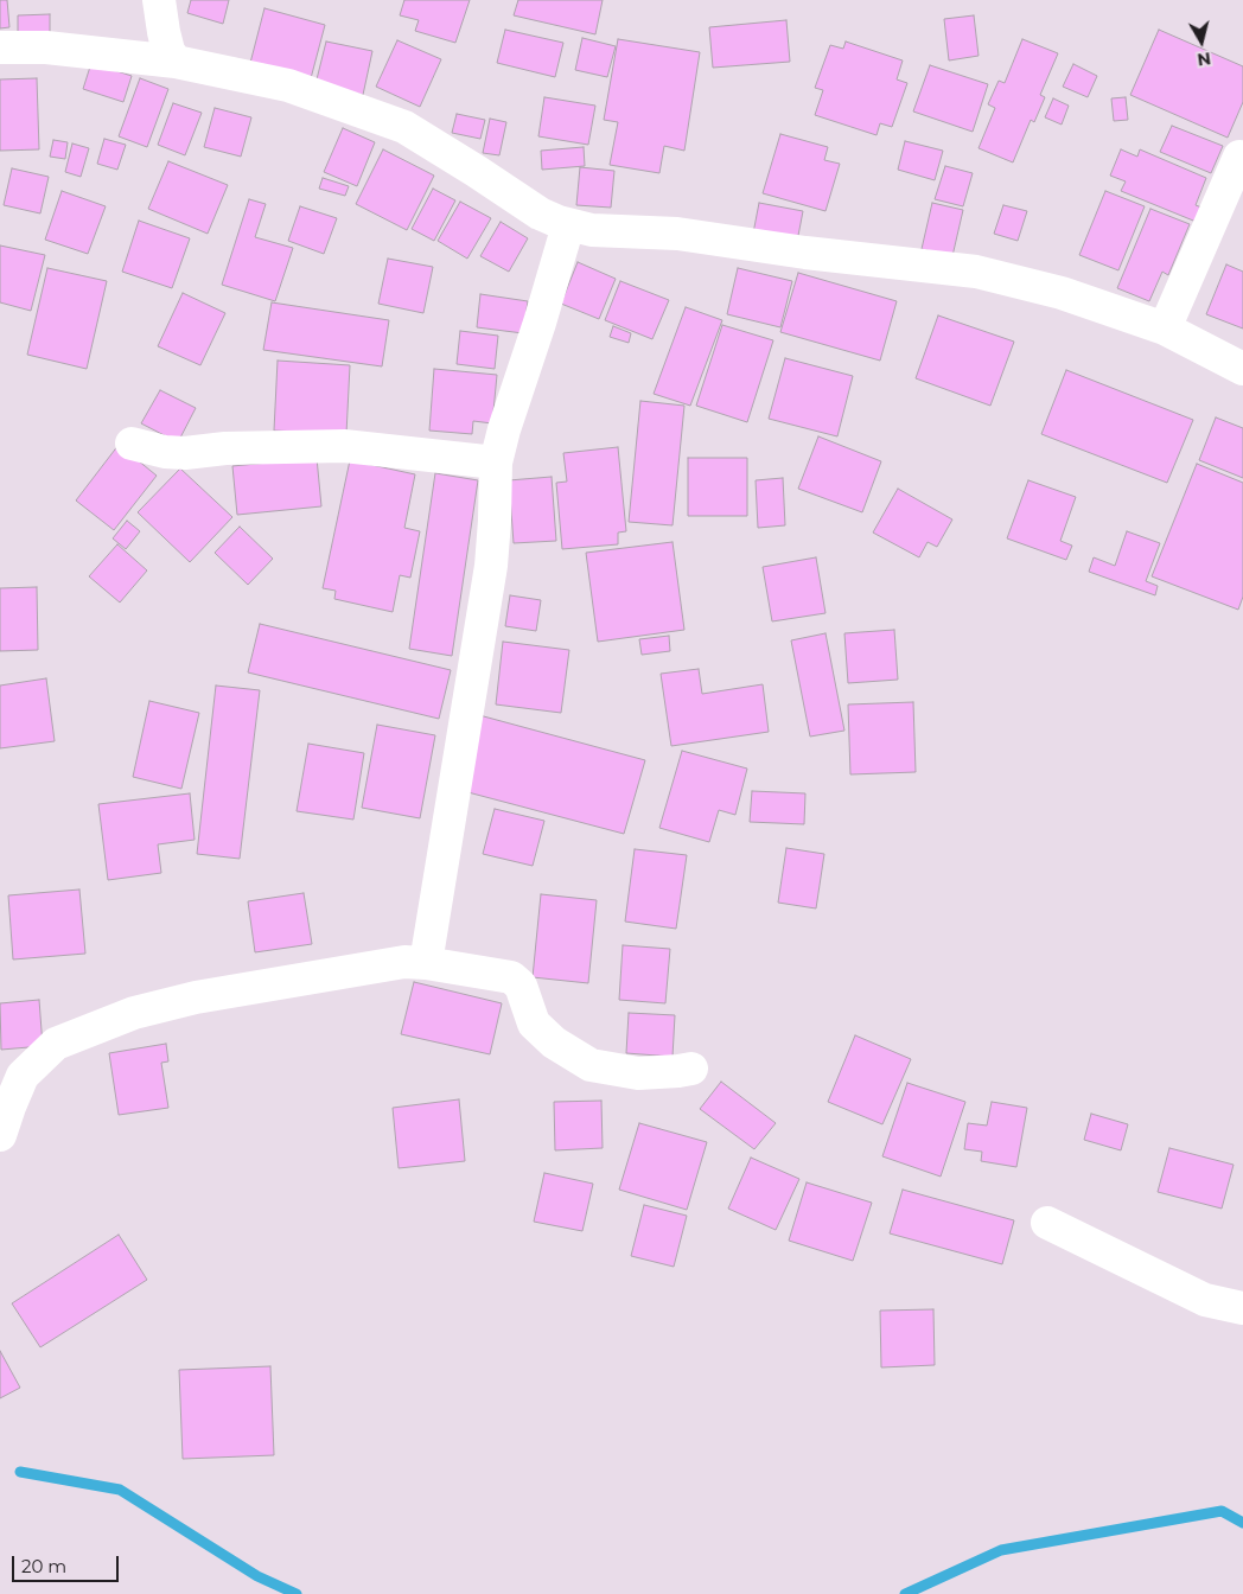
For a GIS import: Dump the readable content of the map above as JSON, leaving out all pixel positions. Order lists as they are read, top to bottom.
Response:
{
  "scale_bar": "20 m",
  "north": "bottom"
}
